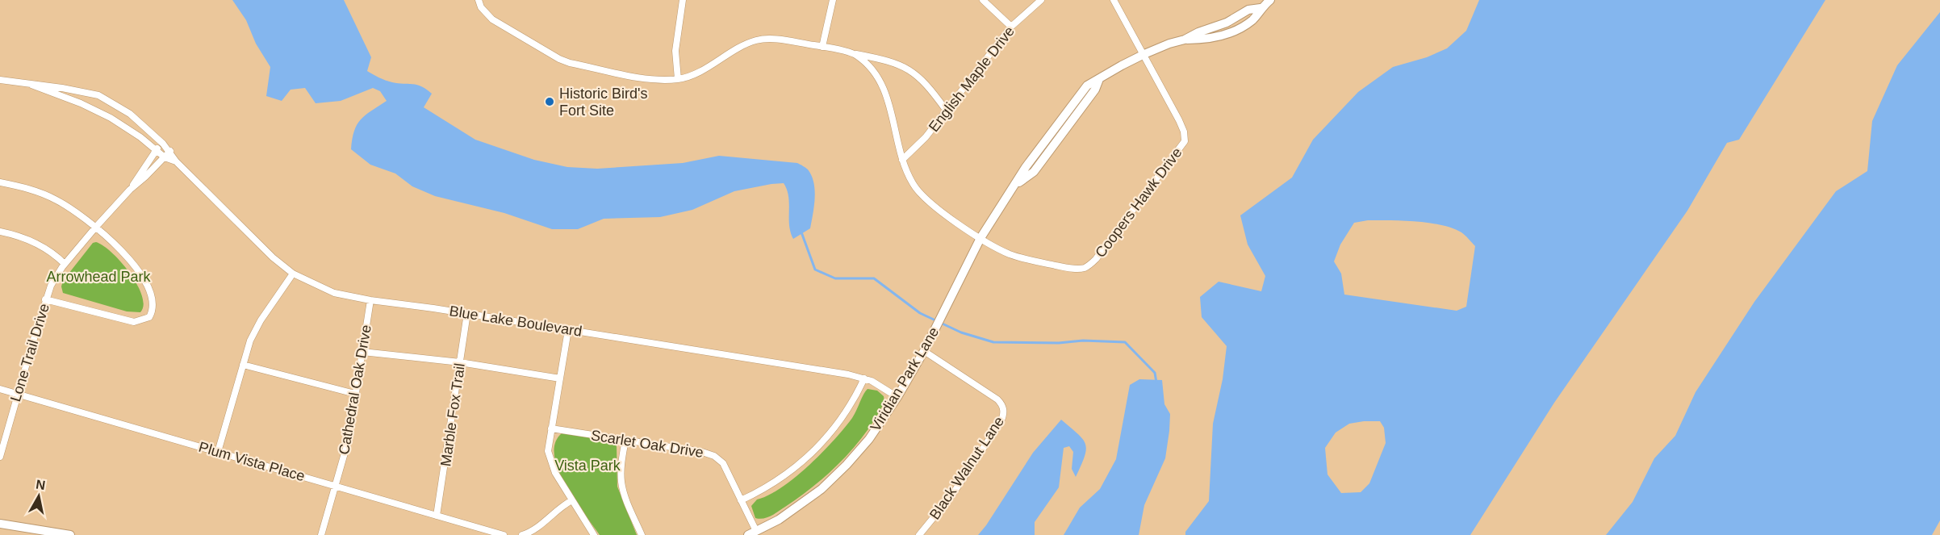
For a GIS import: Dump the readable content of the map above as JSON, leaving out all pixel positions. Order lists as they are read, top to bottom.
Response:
{
  "streets": {
    "street": [
      "English Maple Drive",
      "Coopers Hawk Drive",
      "Blue Lake Boulevard",
      "Lone Trail Drive",
      "Viridian Park Lane",
      "Cathedral Oak Drive",
      "Marble Fox Trail",
      "Scarlet Oak Drive",
      "Plum Vista Place",
      "Black Walnut Lane"
    ]
  },
  "crossings": [
    ["English Maple Drive", "Coopers Hawk Drive"],
    ["Coopers Hawk Drive", "Viridian Park Lane"],
    ["Blue Lake Boulevard", "Lone Trail Drive"],
    ["Blue Lake Boulevard", "Viridian Park Lane"],
    ["Blue Lake Boulevard", "Cathedral Oak Drive"],
    ["Blue Lake Boulevard", "Marble Fox Trail"],
    ["Lone Trail Drive", "Plum Vista Place"],
    ["Viridian Park Lane", "Scarlet Oak Drive"],
    ["Viridian Park Lane", "Black Walnut Lane"],
    ["Cathedral Oak Drive", "Plum Vista Place"],
    ["Marble Fox Trail", "Plum Vista Place"]
  ],
  "parks": ["Arrowhead Park", "Vista Park"],
  "places": ["Historic Bird's Fort Site"],
  "north": "top"
}
